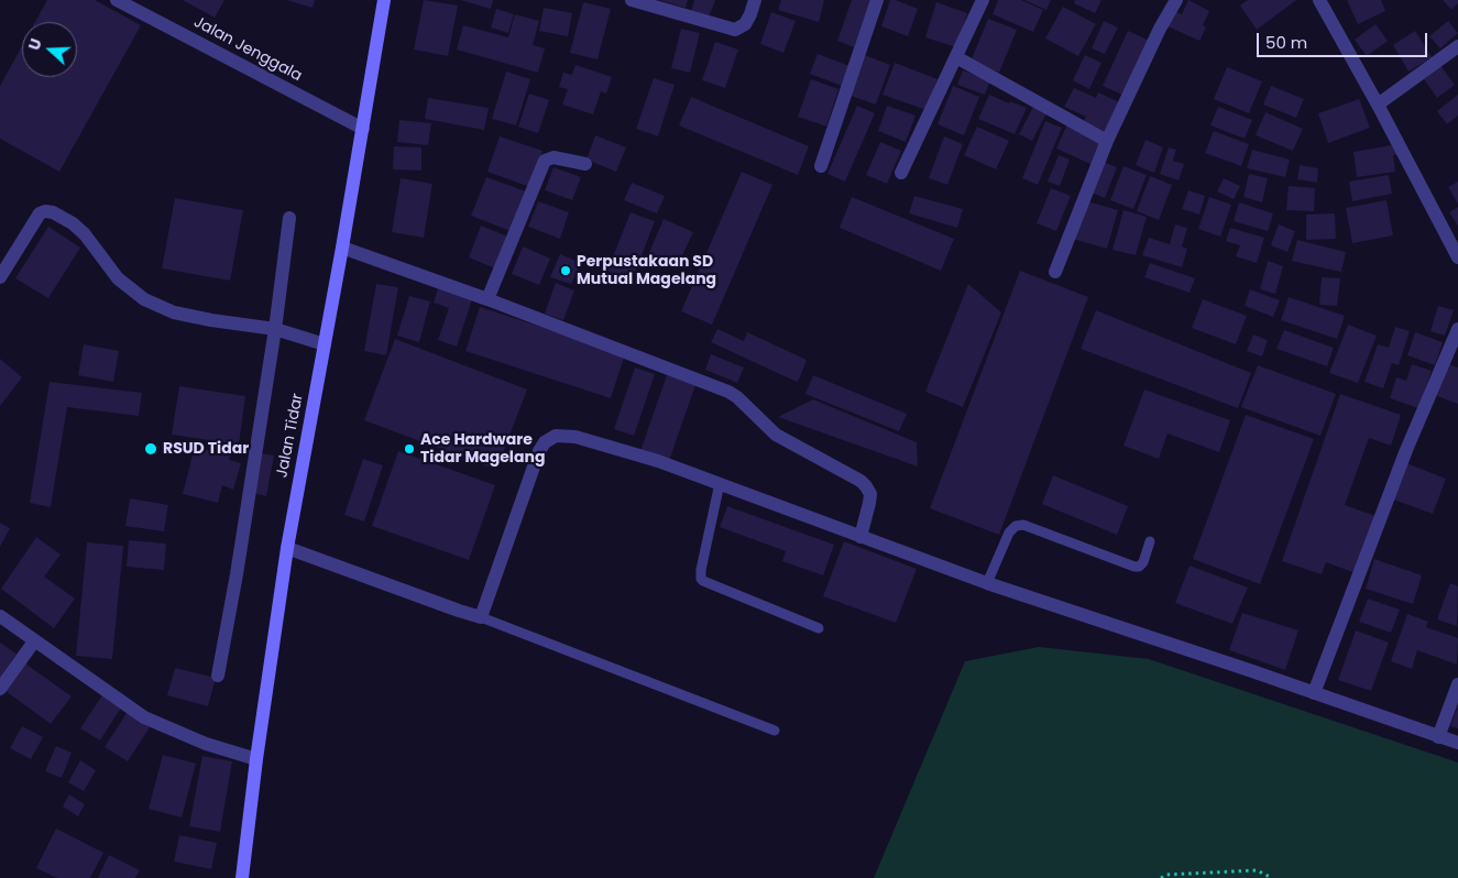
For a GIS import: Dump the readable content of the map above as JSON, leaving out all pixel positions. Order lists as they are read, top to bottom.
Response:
{
  "streets": {
    "main road": ["Jalan Tidar"],
    "street": ["Jalan Jenggala"]
  },
  "crossings": [
    ["Jalan Jenggala", "Jalan Tidar"]
  ],
  "places": ["Perpustakaan SD Mutual Magelang", "RSUD Tidar", "Ace Hardware Tidar Magelang"],
  "scale_bar": "50 m",
  "north": "left"
}
